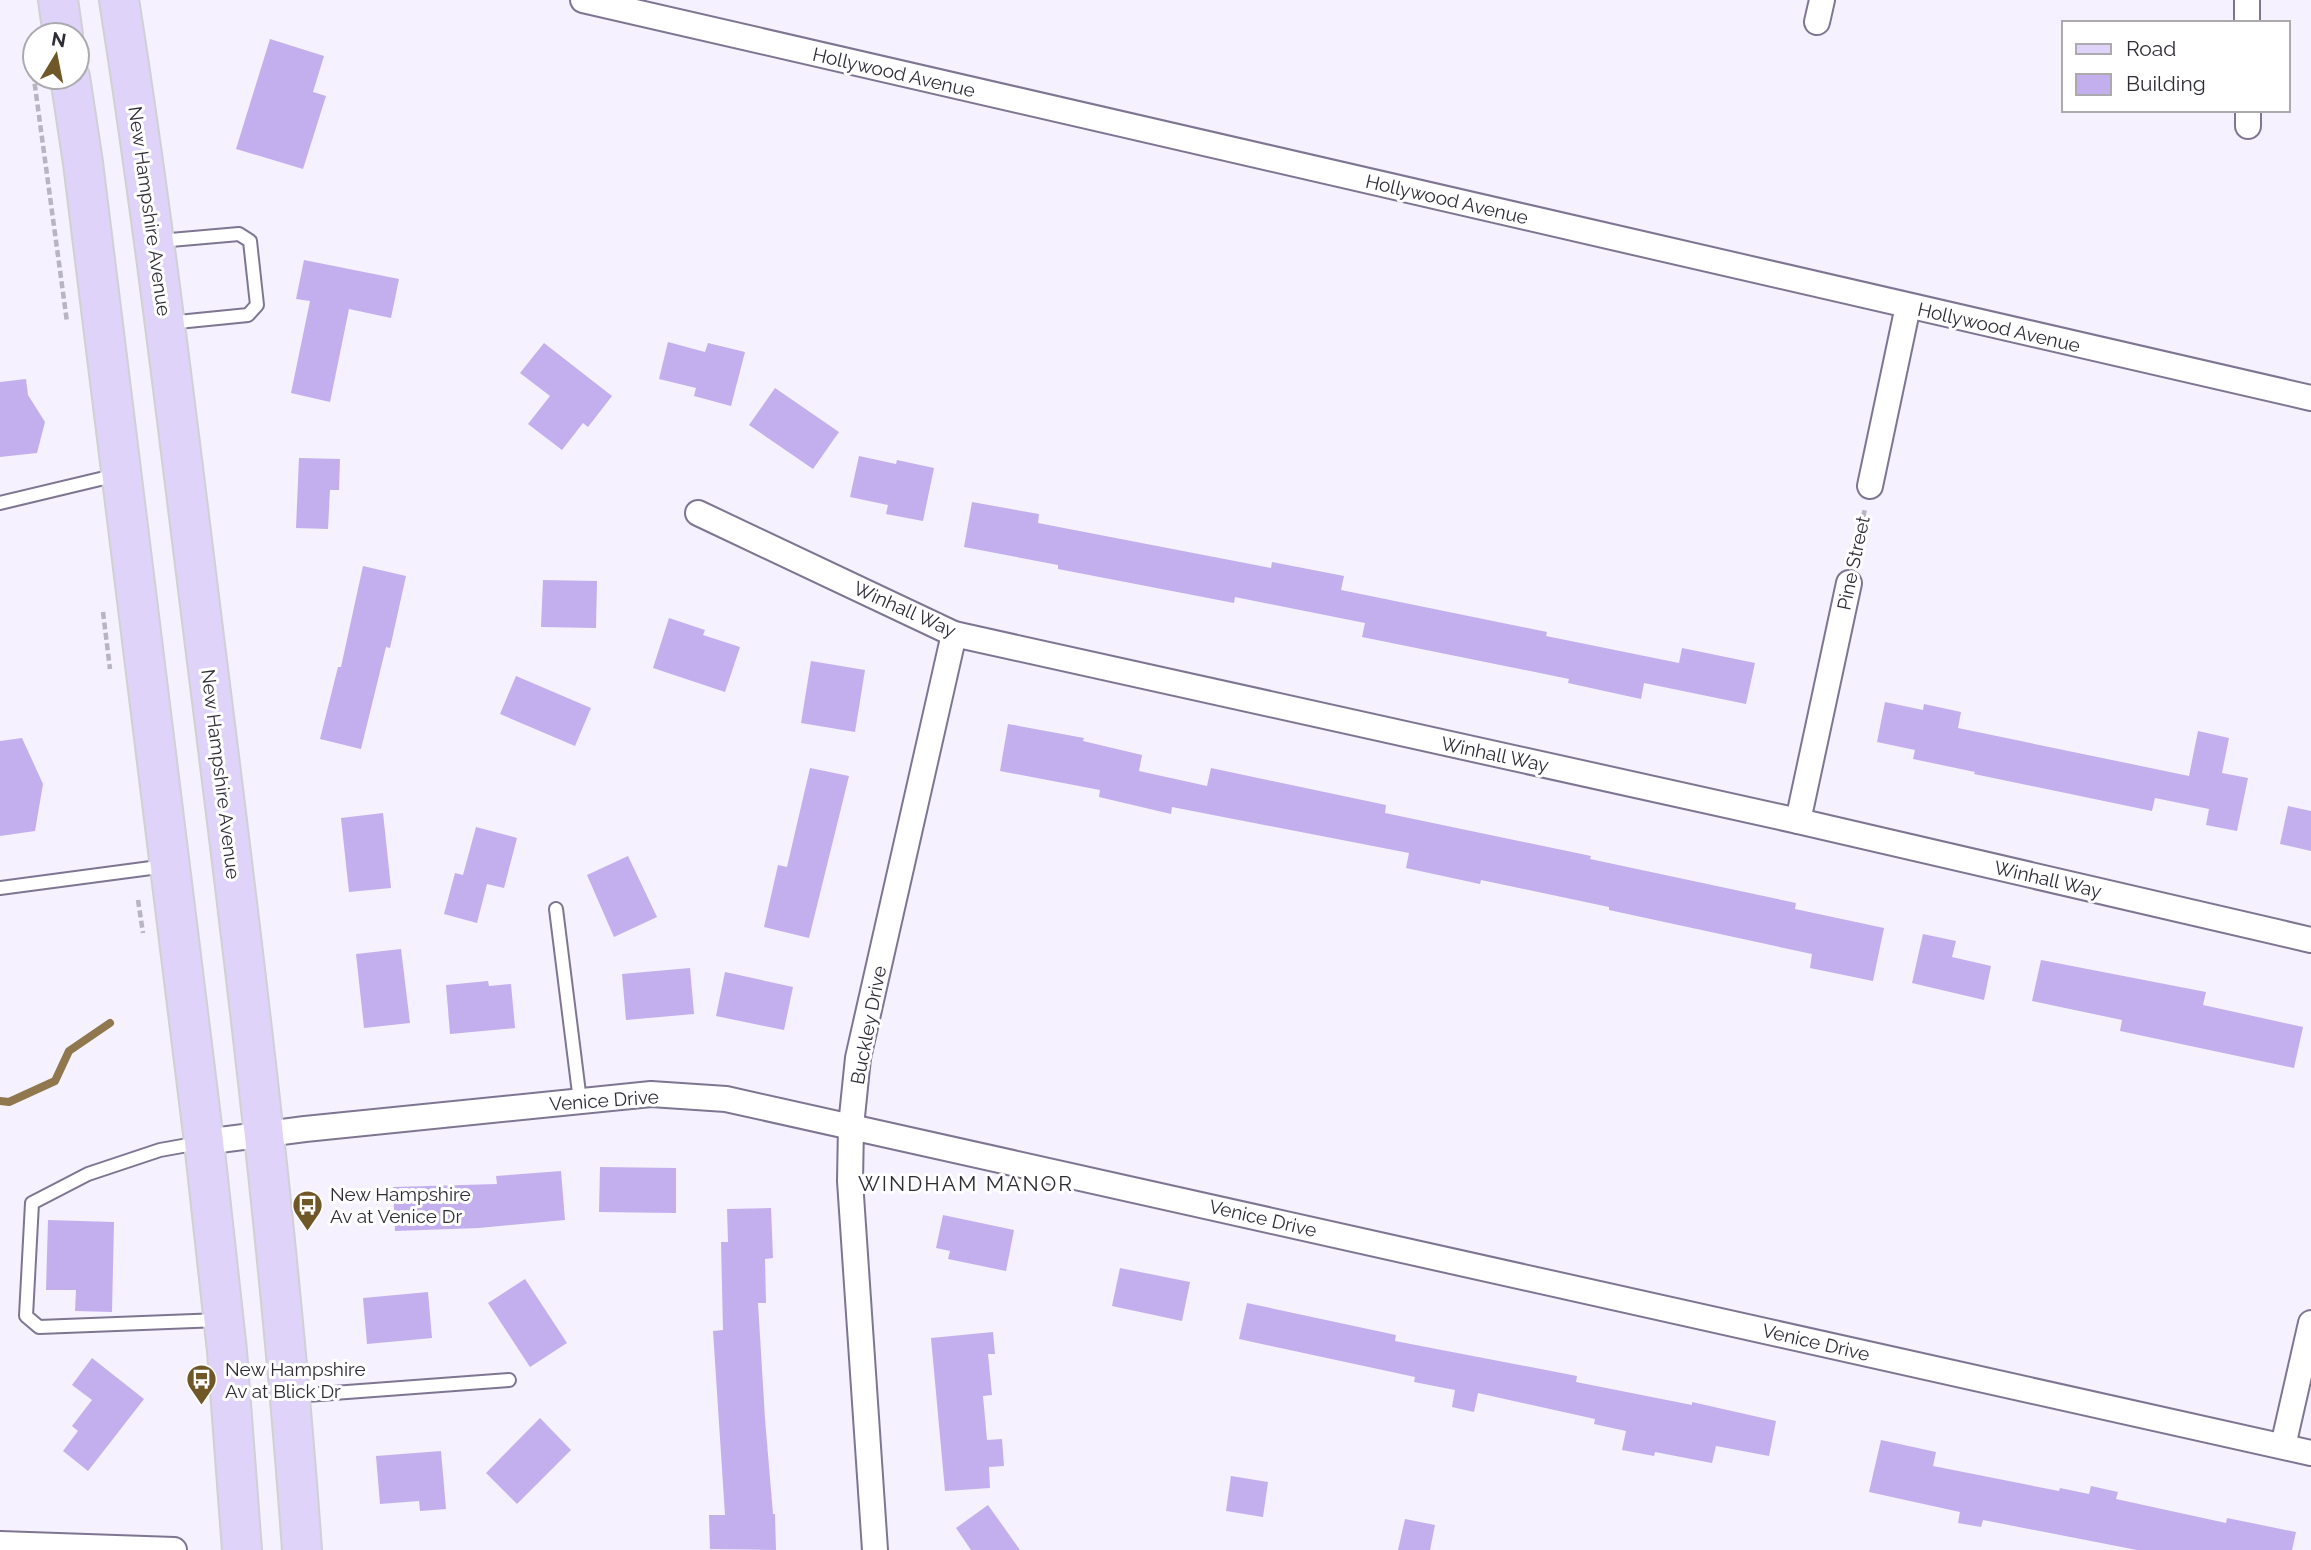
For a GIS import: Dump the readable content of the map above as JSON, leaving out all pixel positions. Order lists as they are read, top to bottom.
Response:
{
  "streets": {
    "main road": ["New Hampshire Avenue"],
    "street": [
      "Hollywood Avenue",
      "Pine Street",
      "Winhall Way",
      "Buckley Drive",
      "Venice Drive"
    ]
  },
  "crossings": [
    ["New Hampshire Avenue", "Venice Drive"],
    ["Pine Street", "Winhall Way"],
    ["Winhall Way", "Buckley Drive"],
    ["Buckley Drive", "Venice Drive"]
  ],
  "districts": ["WINDHAM MANOR"],
  "places": {
    "bus stop": ["New Hampshire Av at Venice Dr", "New Hampshire Av at Blick Dr"]
  },
  "legend": ["Road", "Building"],
  "north": "top"
}
